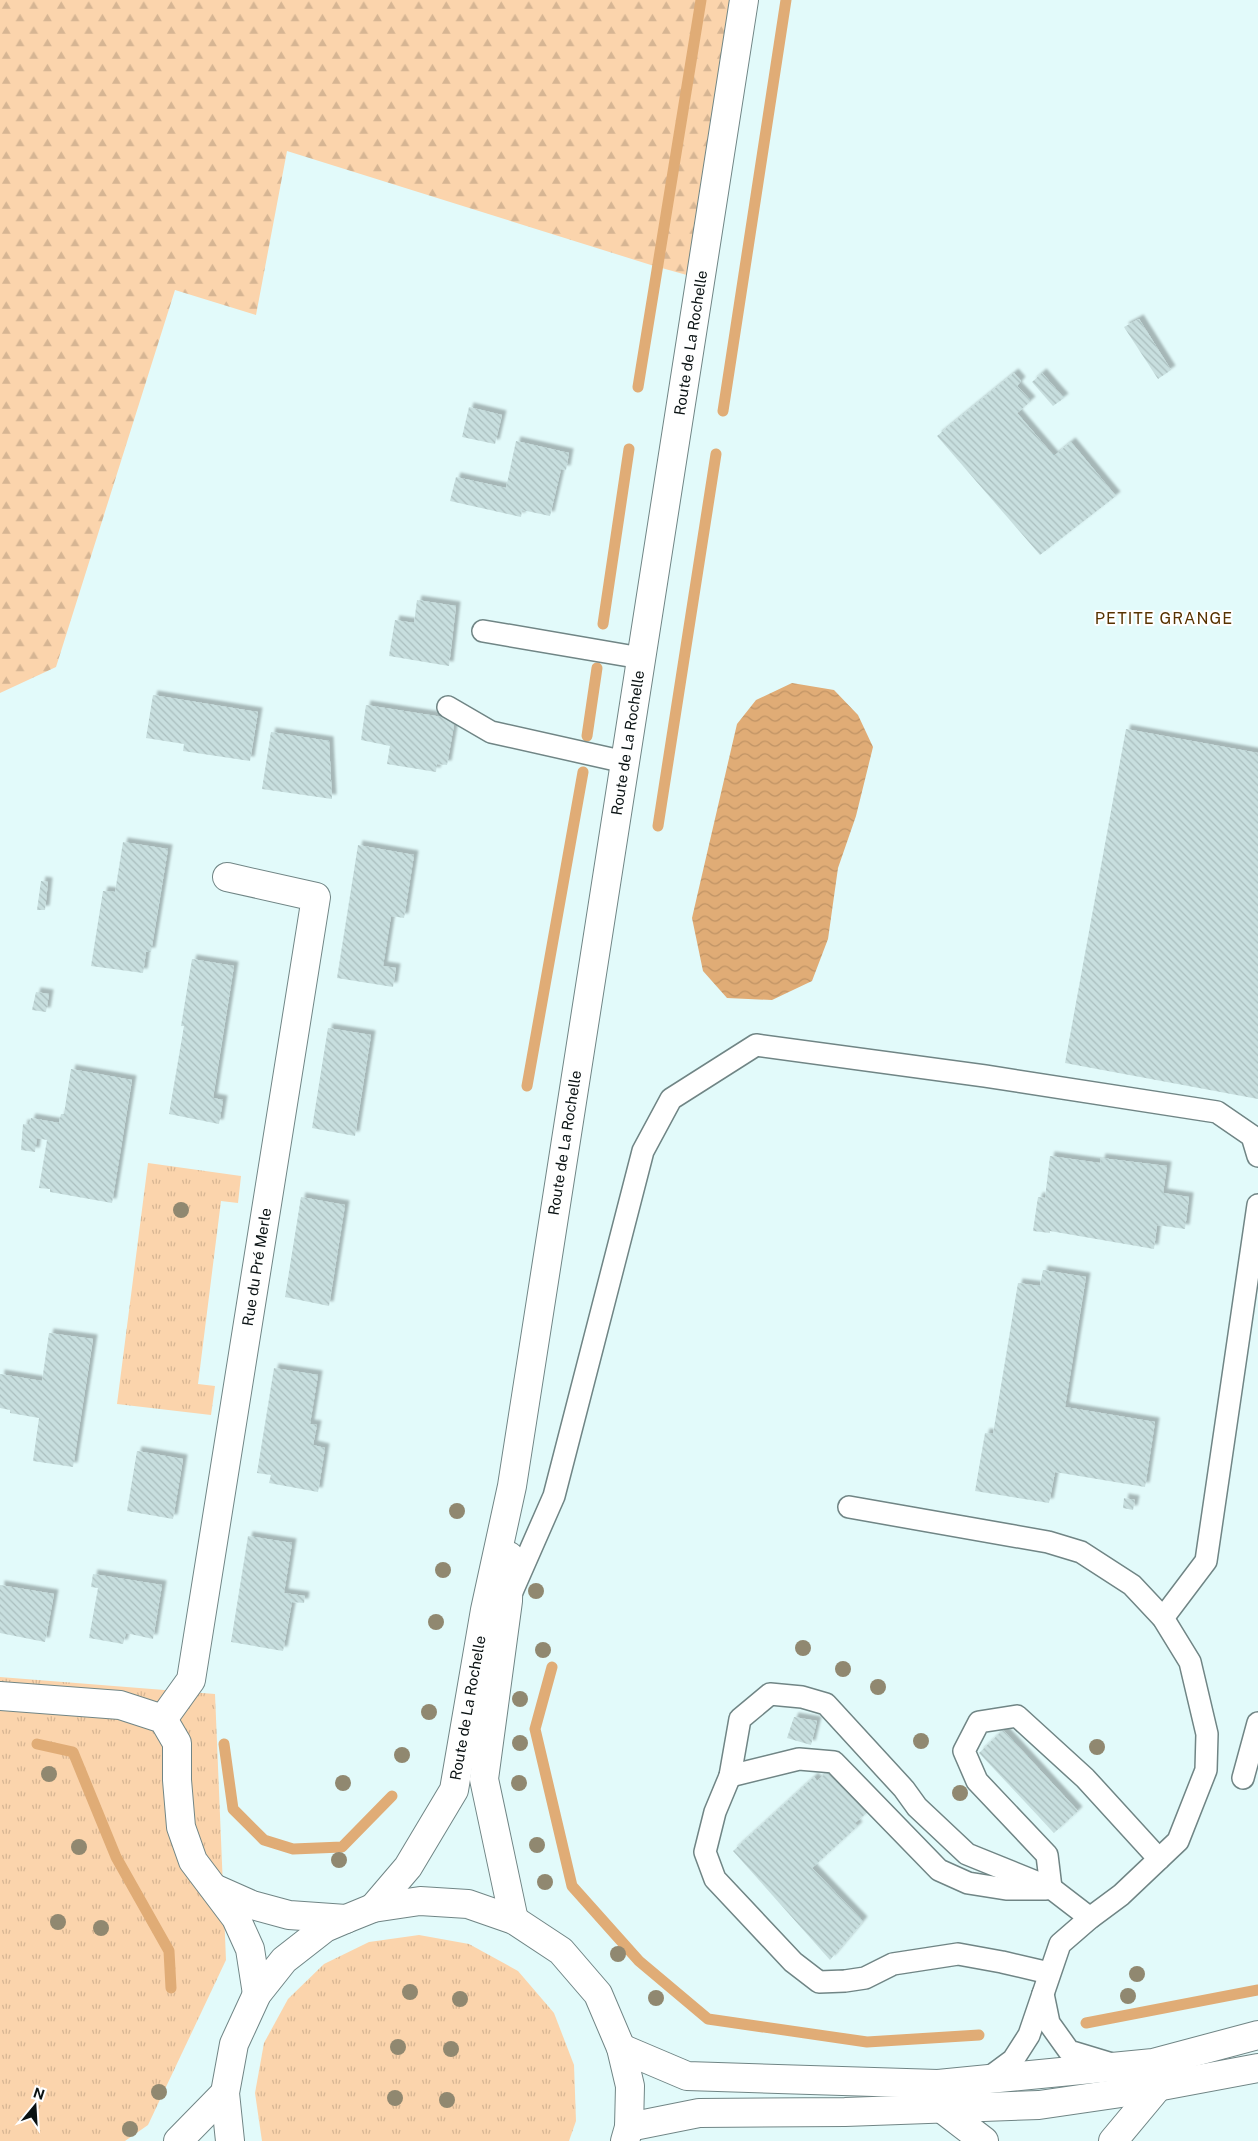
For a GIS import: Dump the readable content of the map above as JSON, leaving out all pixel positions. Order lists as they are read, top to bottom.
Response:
{
  "streets": {
    "main road": ["Route de La Rochelle", "Rue du Pré Merle"]
  },
  "districts": ["PETITE GRANGE"],
  "north": "top"
}
